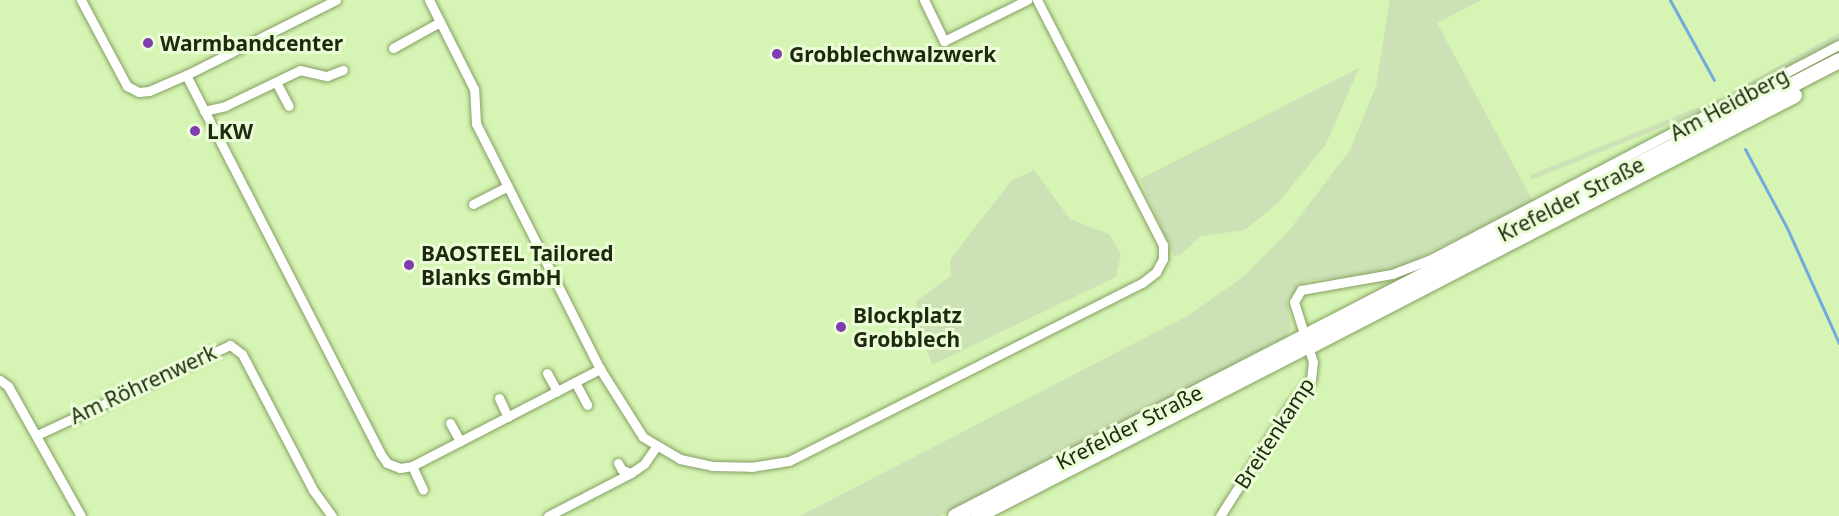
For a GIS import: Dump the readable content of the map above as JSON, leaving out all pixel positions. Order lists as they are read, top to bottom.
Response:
{
  "streets": {
    "highway": ["Krefelder Straße"],
    "street": ["Am Heidberg", "Am Röhrenwerk", "Breitenkamp"]
  },
  "crossings": [
    ["Am Heidberg", "Krefelder Straße"],
    ["Am Heidberg", "Breitenkamp"],
    ["Krefelder Straße", "Breitenkamp"]
  ],
  "places": [
    "Warmbandcenter",
    "Grobblechwalzwerk",
    "LKW",
    "BAOSTEEL Tailored Blanks GmbH",
    "Blockplatz Grobblech"
  ]
}
